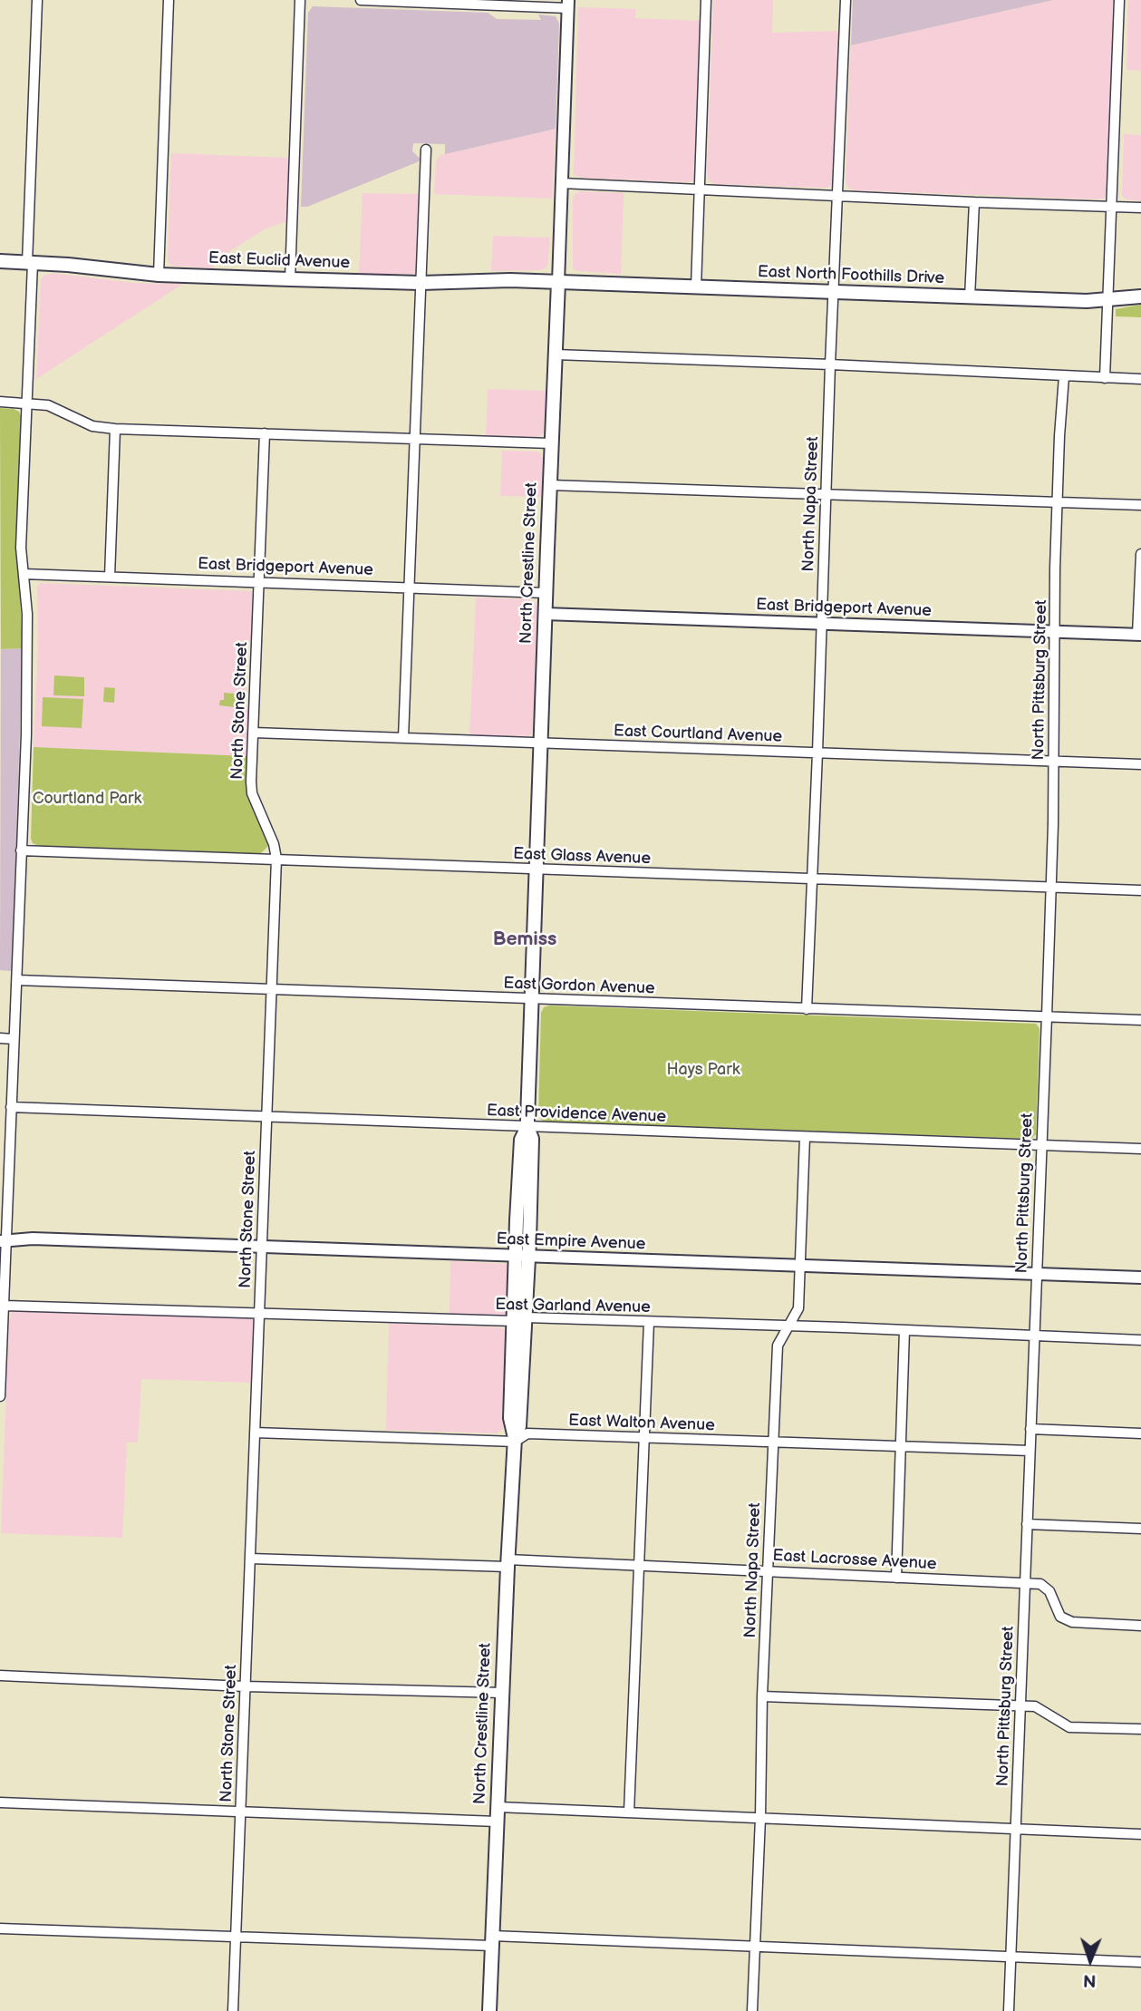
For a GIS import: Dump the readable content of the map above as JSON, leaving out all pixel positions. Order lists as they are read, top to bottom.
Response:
{
  "streets": {
    "main road": ["East Euclid Avenue", "East North Foothills Drive", "North Crestline Street"],
    "street": [
      "North Napa Street",
      "East Bridgeport Avenue",
      "North Pittsburg Street",
      "North Stone Street",
      "East Courtland Avenue",
      "East Glass Avenue",
      "East Gordon Avenue",
      "East Providence Avenue",
      "East Empire Avenue",
      "East Garland Avenue",
      "East Walton Avenue",
      "East Lacrosse Avenue"
    ]
  },
  "crossings": [
    ["East Euclid Avenue", "East North Foothills Drive"],
    ["East Euclid Avenue", "North Crestline Street"],
    ["East North Foothills Drive", "North Napa Street"],
    ["East North Foothills Drive", "North Crestline Street"],
    ["North Napa Street", "East Bridgeport Avenue"],
    ["North Napa Street", "East Courtland Avenue"],
    ["North Napa Street", "East Glass Avenue"],
    ["North Napa Street", "East Gordon Avenue"],
    ["North Napa Street", "East Providence Avenue"],
    ["North Napa Street", "East Empire Avenue"],
    ["North Napa Street", "East Garland Avenue"],
    ["North Napa Street", "East Walton Avenue"],
    ["North Napa Street", "East Lacrosse Avenue"],
    ["North Crestline Street", "East Bridgeport Avenue"],
    ["North Crestline Street", "East Courtland Avenue"],
    ["North Crestline Street", "East Glass Avenue"],
    ["North Crestline Street", "East Gordon Avenue"],
    ["North Crestline Street", "East Providence Avenue"],
    ["North Crestline Street", "East Empire Avenue"],
    ["North Crestline Street", "East Garland Avenue"],
    ["North Crestline Street", "East Walton Avenue"],
    ["North Crestline Street", "East Lacrosse Avenue"],
    ["East Bridgeport Avenue", "North Pittsburg Street"],
    ["East Bridgeport Avenue", "North Stone Street"],
    ["North Pittsburg Street", "East Courtland Avenue"],
    ["North Pittsburg Street", "East Glass Avenue"],
    ["North Pittsburg Street", "East Gordon Avenue"],
    ["North Pittsburg Street", "East Providence Avenue"],
    ["North Pittsburg Street", "East Empire Avenue"],
    ["North Pittsburg Street", "East Garland Avenue"],
    ["North Pittsburg Street", "East Walton Avenue"],
    ["North Pittsburg Street", "East Lacrosse Avenue"],
    ["North Stone Street", "East Courtland Avenue"],
    ["North Stone Street", "East Glass Avenue"],
    ["North Stone Street", "East Gordon Avenue"],
    ["North Stone Street", "East Providence Avenue"],
    ["North Stone Street", "East Empire Avenue"],
    ["North Stone Street", "East Garland Avenue"],
    ["North Stone Street", "East Walton Avenue"],
    ["North Stone Street", "East Lacrosse Avenue"]
  ],
  "districts": ["Bemiss"],
  "parks": ["Courtland Park", "Hays Park"],
  "north": "bottom"
}
